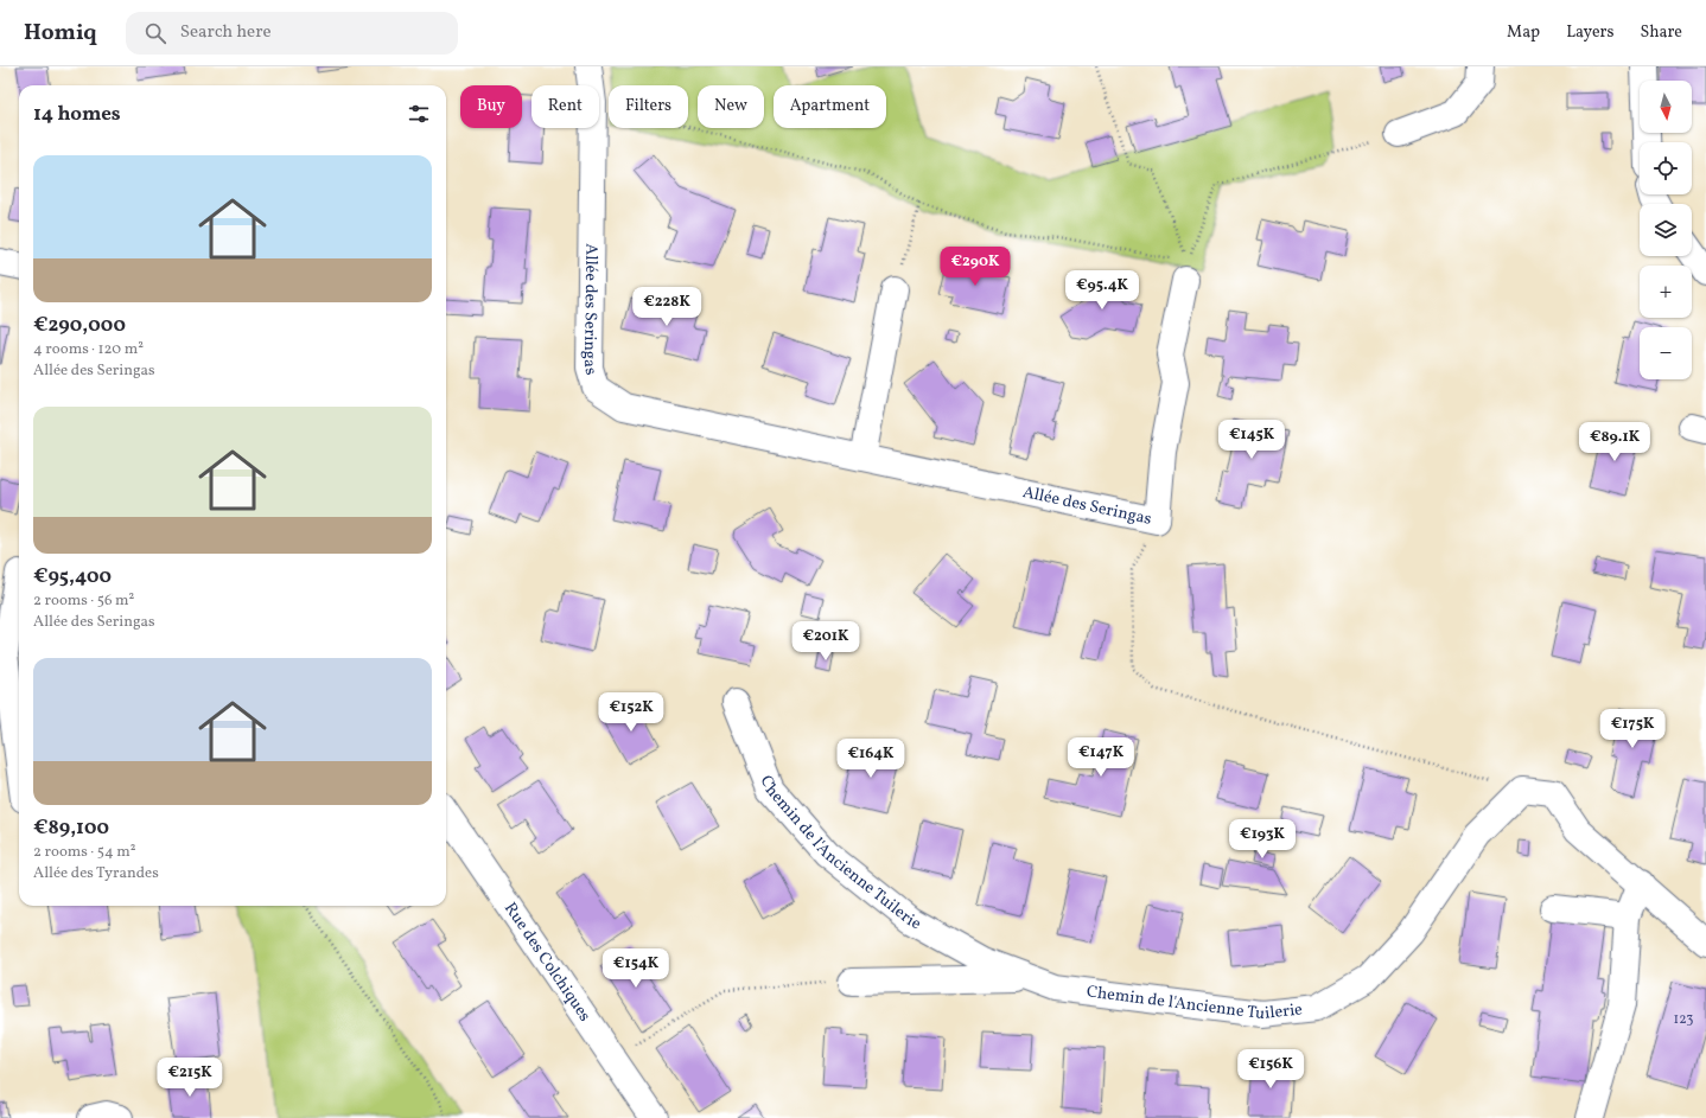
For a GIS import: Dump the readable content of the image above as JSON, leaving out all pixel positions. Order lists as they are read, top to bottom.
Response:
{
  "streets": {
    "street": ["Allée des Seringas", "Chemin de l'Ancienne Tuilerie", "Rue des Colchiques"]
  },
  "house_numbers": ["123"],
  "north": "bottom",
  "page": {
    "header": "Homiq",
    "search": "Search here",
    "nav": ["Map", "Layers", "Share"],
    "map_buttons": ["+", "−"],
    "chip": [
      "Buy",
      "Rent",
      "Filters",
      "New",
      "Apartment"
    ],
    "heading": "14 homes",
    "list": [
      {
        "name": "€290,000",
        "note": "4 rooms · 120 m² · Allée des Seringas"
      },
      {
        "name": "€95,400",
        "note": "2 rooms · 56 m² · Allée des Seringas"
      },
      {
        "name": "€89,100",
        "note": "2 rooms · 54 m² · Allée des Tyrandes"
      }
    ],
    "price": [
      "€290K",
      "€95.4K",
      "€228K",
      "€145K",
      "€89.1K",
      "€201K",
      "€152K",
      "€175K",
      "€147K",
      "€164K",
      "€193K",
      "€154K",
      "€156K",
      "€215K"
    ]
  }
}
